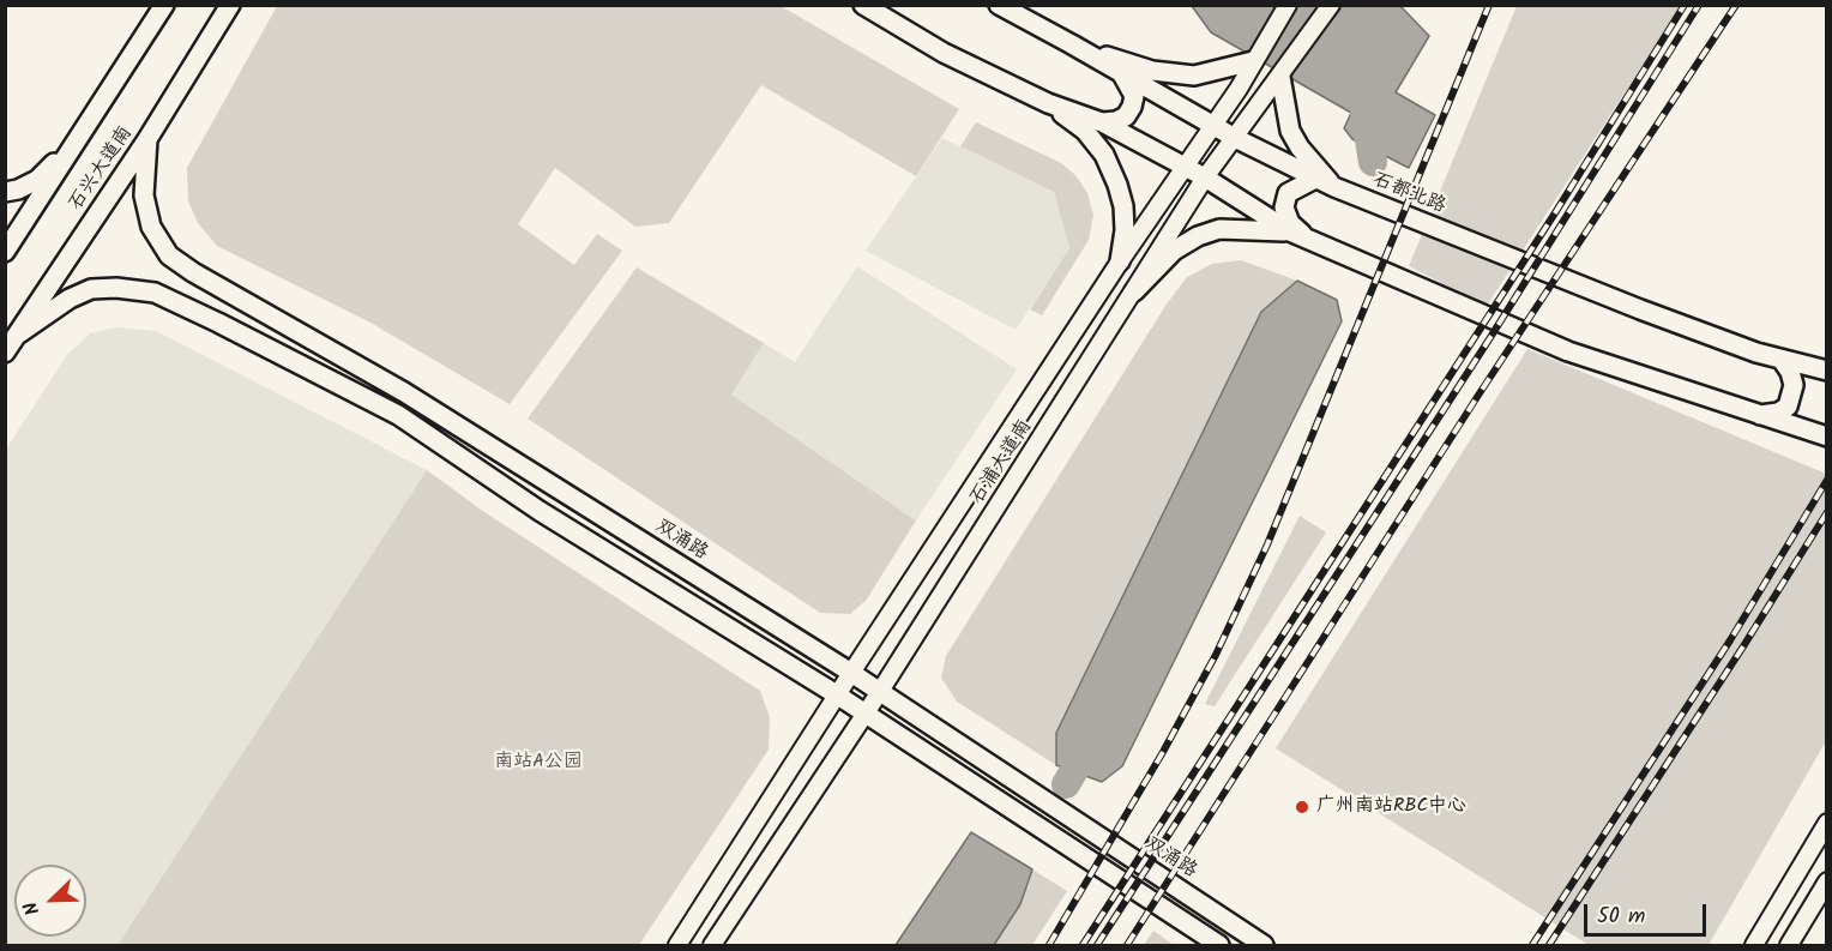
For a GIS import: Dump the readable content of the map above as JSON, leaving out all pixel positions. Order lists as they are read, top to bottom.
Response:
{
  "streets": {
    "main road": ["石兴大道南", "石都北路", "双涌路"],
    "street": ["石浦大道南"]
  },
  "crossings": [
    ["石兴大道南", "双涌路"],
    ["石都北路", "石浦大道南"],
    ["石浦大道南", "双涌路"]
  ],
  "parks": ["南站A公园"],
  "places": ["广州南站RBC中心"],
  "scale_bar": "50 m",
  "north": "bottom left"
}
